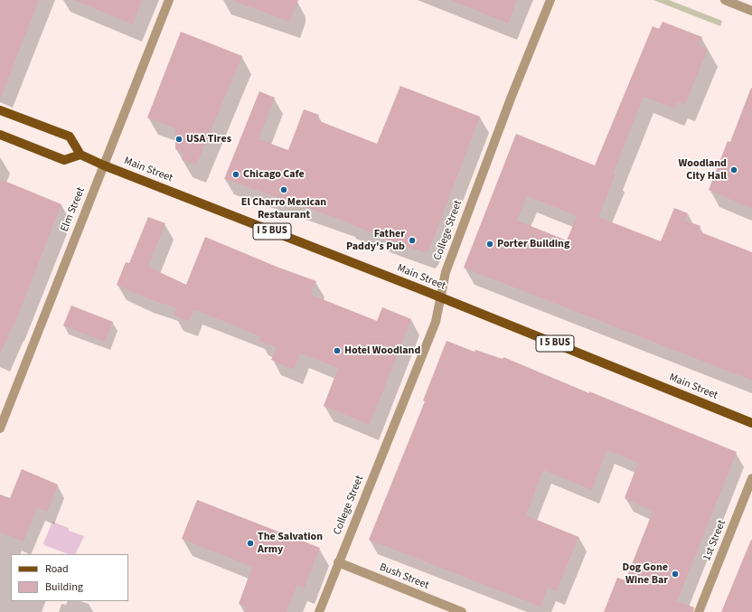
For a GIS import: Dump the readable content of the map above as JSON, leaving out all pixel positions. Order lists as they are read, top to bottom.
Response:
{
  "streets": {
    "main road": ["Main Street", "I 5 BUS"],
    "street": [
      "Elm Street",
      "College Street",
      "1st Street",
      "Bush Street"
    ]
  },
  "crossings": [
    ["Main Street", "Elm Street"],
    ["Main Street", "College Street"],
    ["College Street", "Bush Street"]
  ],
  "places": [
    "USA Tires",
    "Woodland City Hall",
    "Chicago Cafe",
    "El Charro Mexican Restaurant",
    "Father Paddy's Pub",
    "Porter Building",
    "Hotel Woodland",
    "The Salvation Army",
    "Dog Gone Wine Bar"
  ],
  "legend": ["Road", "Building"]
}
